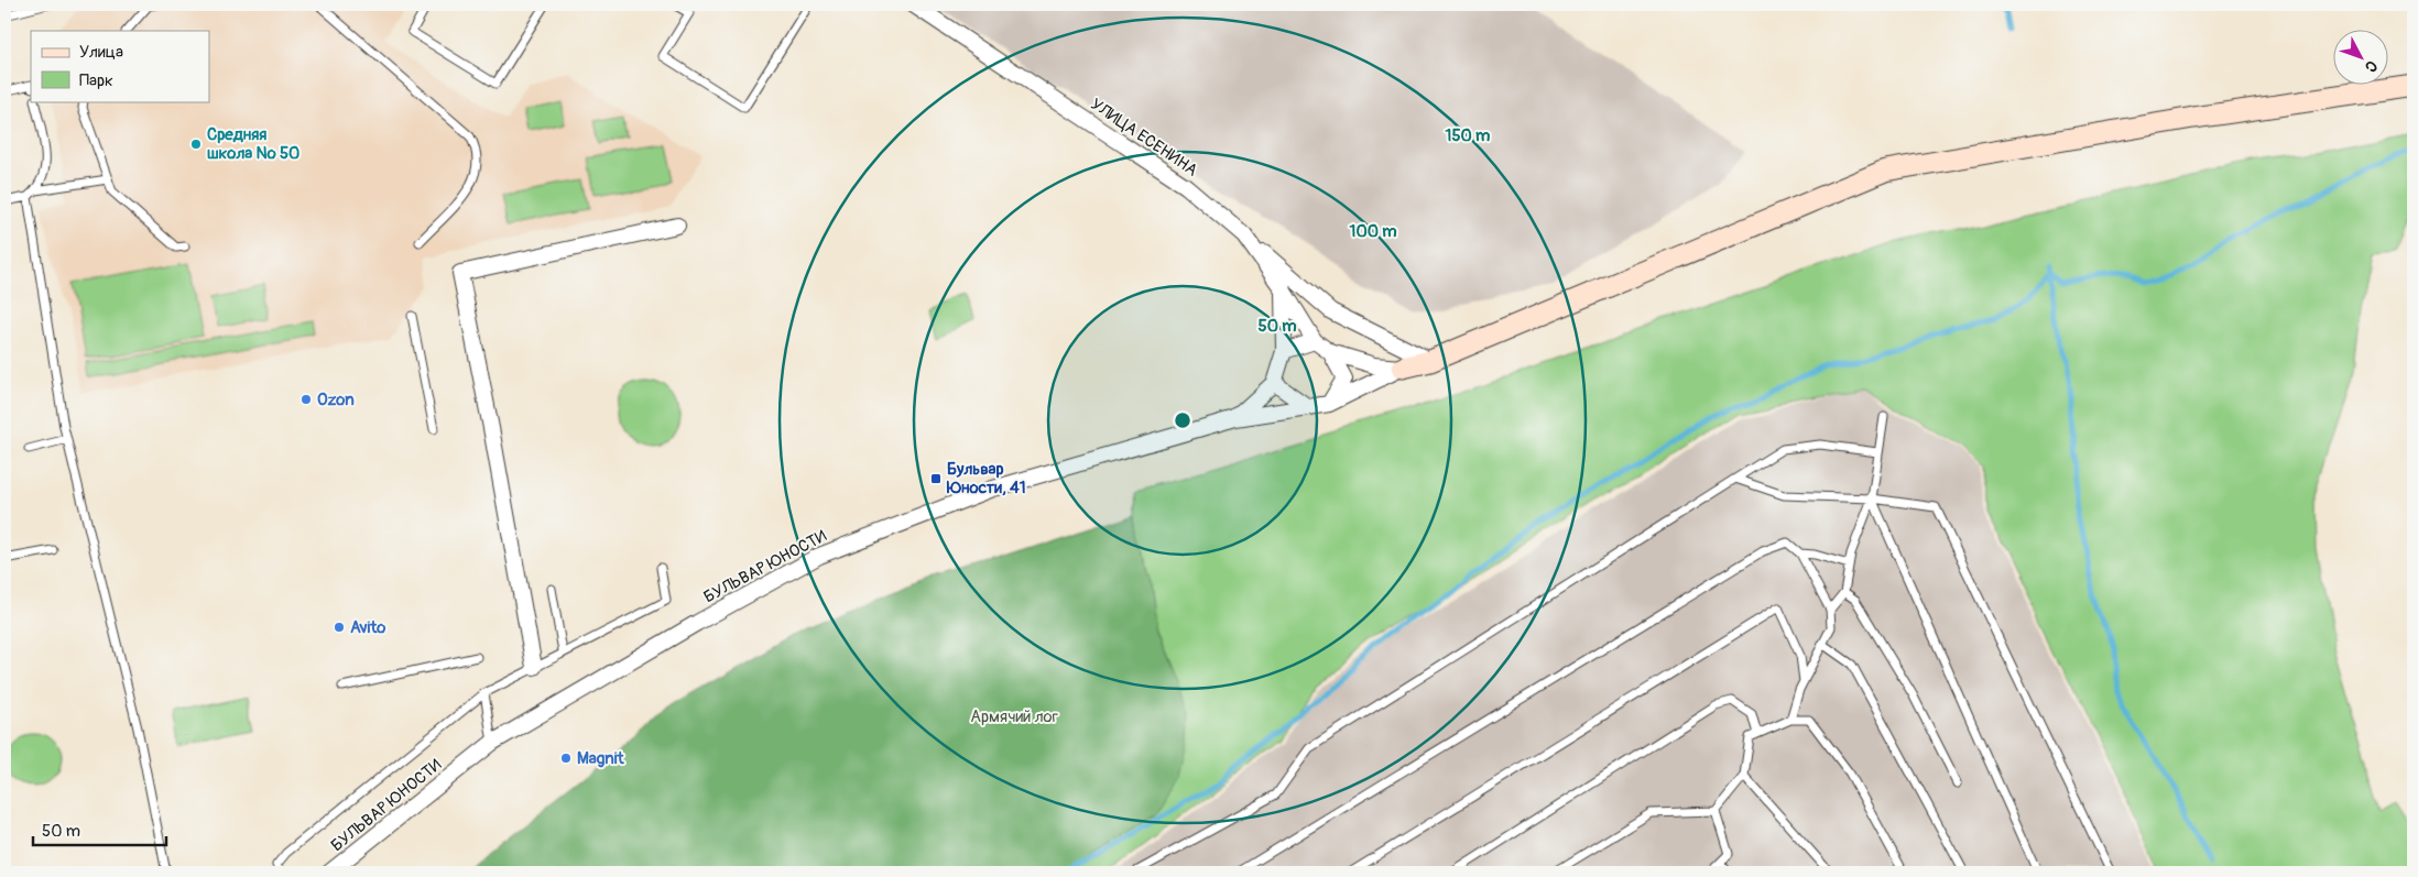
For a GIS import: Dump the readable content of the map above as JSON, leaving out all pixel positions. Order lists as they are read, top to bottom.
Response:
{
  "streets": {
    "street": ["УЛИЦА ЕСЕНИНА", "БУЛЬВАР ЮНОСТИ"]
  },
  "crossings": [
    ["УЛИЦА ЕСЕНИНА", "БУЛЬВАР ЮНОСТИ"]
  ],
  "parks": ["Армячий лог"],
  "places": {
    "other": [
      "Средняя школа № 50",
      "Ozon",
      "Avito",
      "Magnit"
    ],
    "transit": ["Бульвар Юности, 41"]
  },
  "legend": ["Улица", "Парк"],
  "scale_bar": "50 m",
  "north": "bottom right",
  "rings": ["150 m", "100 m", "50 m"]
}
